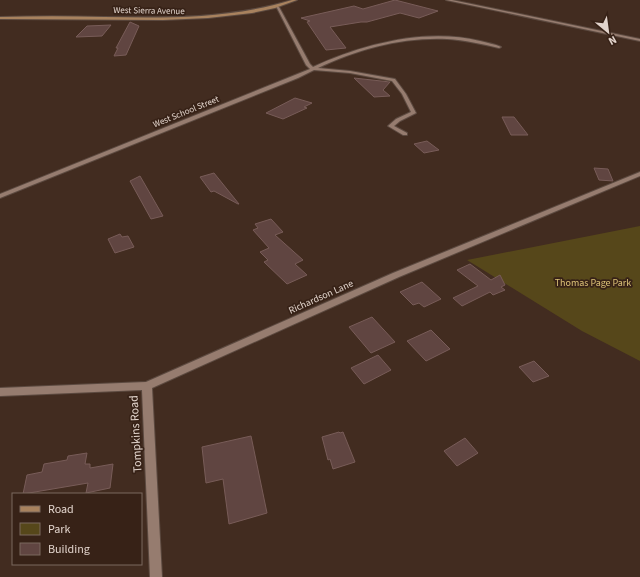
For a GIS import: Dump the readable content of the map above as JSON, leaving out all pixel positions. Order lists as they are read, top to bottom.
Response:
{
  "streets": {
    "main road": ["West Sierra Avenue"],
    "street": ["West School Street", "Richardson Lane", "Tompkins Road"]
  },
  "crossings": [
    ["Richardson Lane", "Tompkins Road"]
  ],
  "parks": ["Thomas Page Park"],
  "legend": ["Road", "Park", "Building"],
  "north": "bottom right"
}
